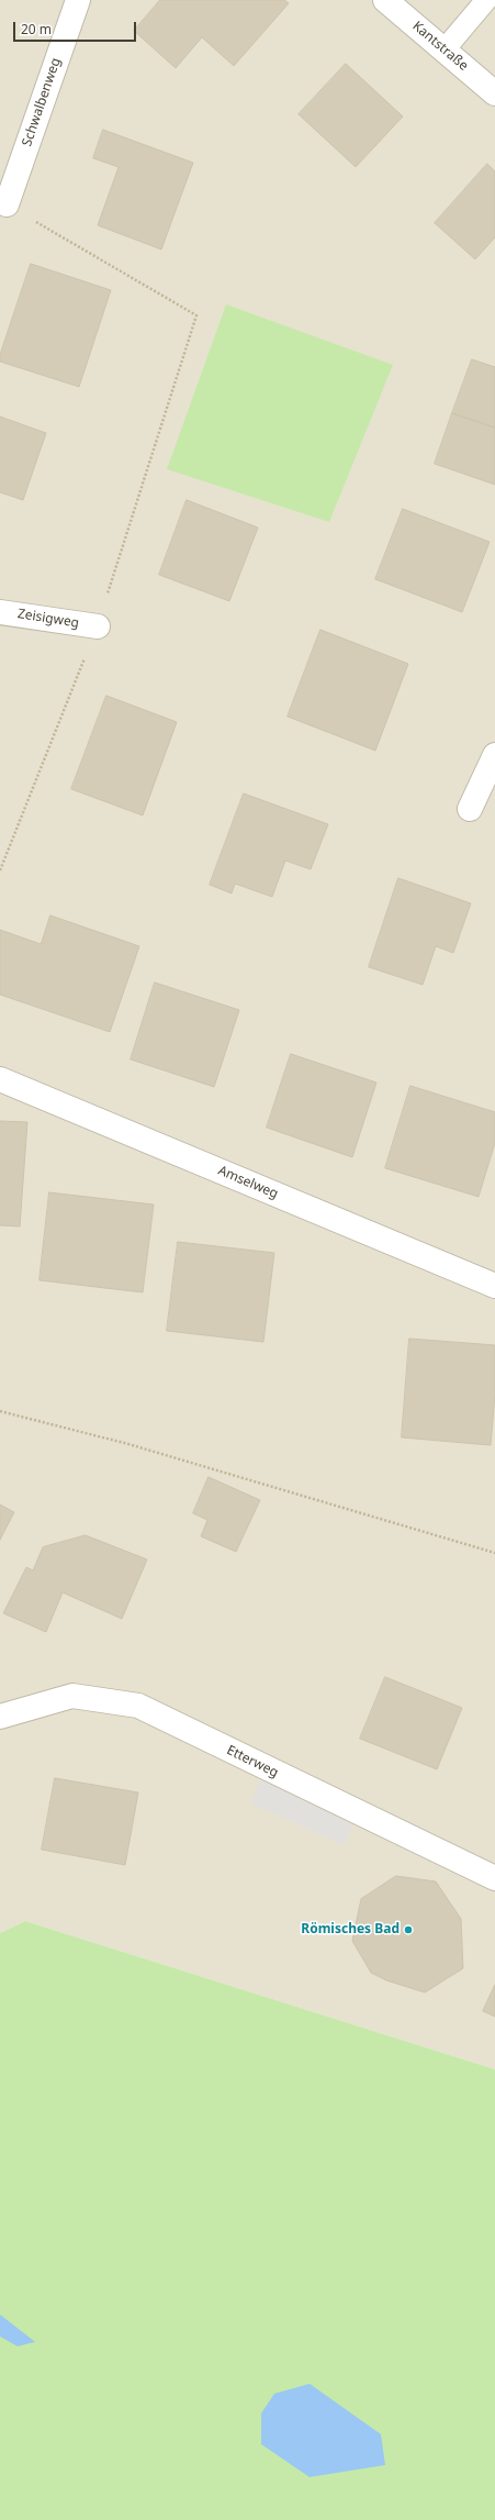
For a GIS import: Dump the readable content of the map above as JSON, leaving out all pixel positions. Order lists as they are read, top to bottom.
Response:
{
  "streets": {
    "street": [
      "Kantstraße",
      "Schwalbenweg",
      "Zeisigweg",
      "Amselweg",
      "Etterweg"
    ]
  },
  "places": ["Römisches Bad"],
  "scale_bar": "20 m"
}
